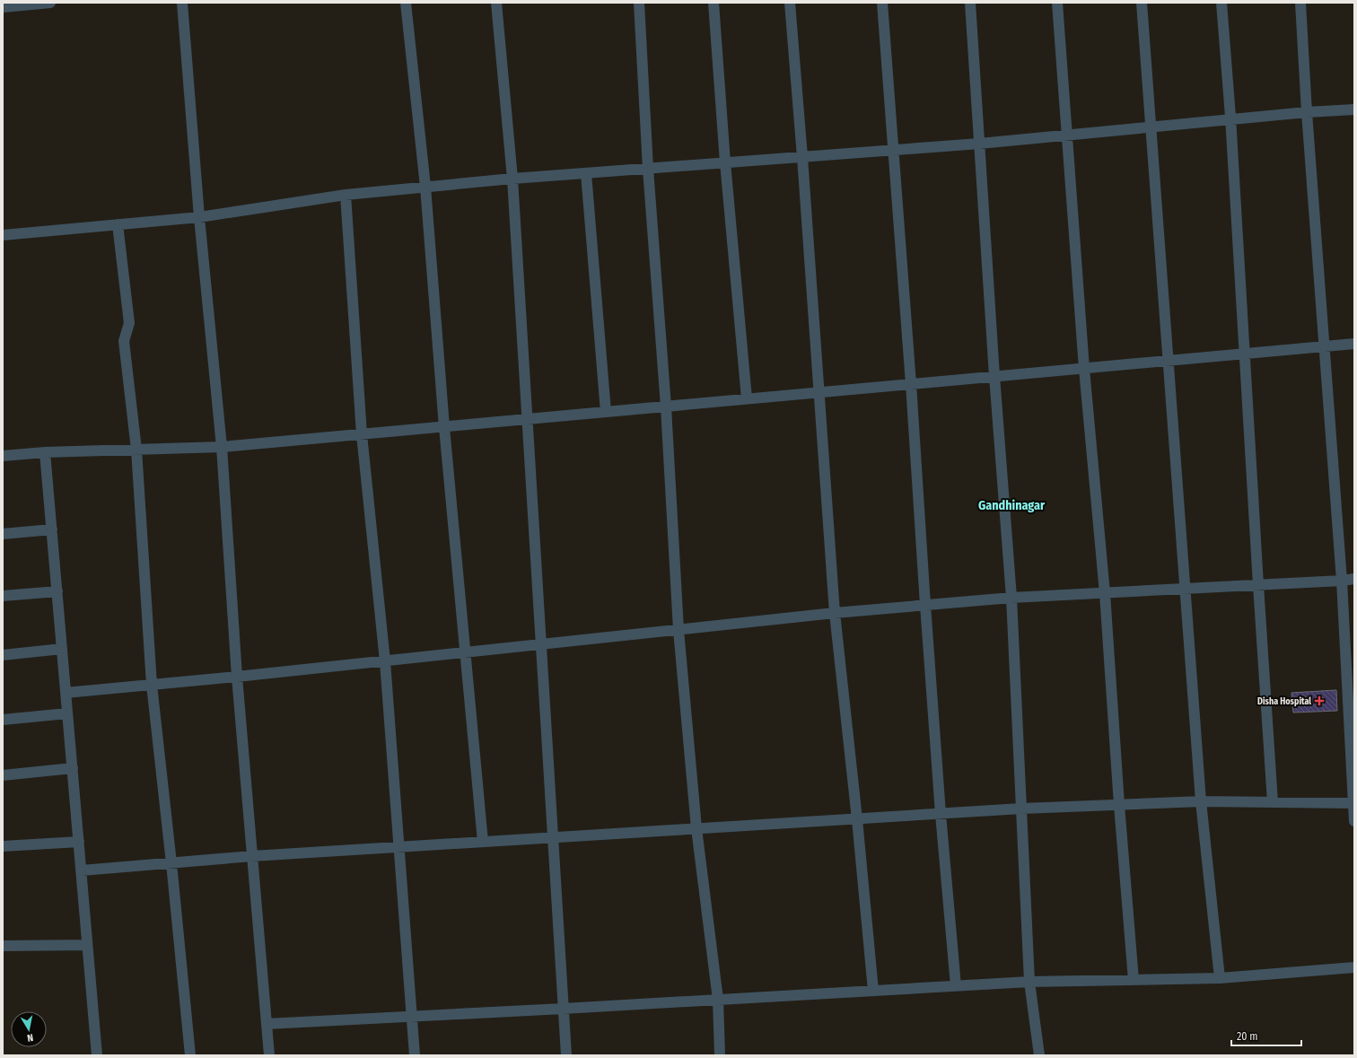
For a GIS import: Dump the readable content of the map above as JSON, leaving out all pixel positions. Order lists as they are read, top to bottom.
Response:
{
  "districts": ["Gandhinagar"],
  "places": {
    "health": ["Disha Hospital"]
  },
  "scale_bar": "20 m",
  "north": "bottom"
}
